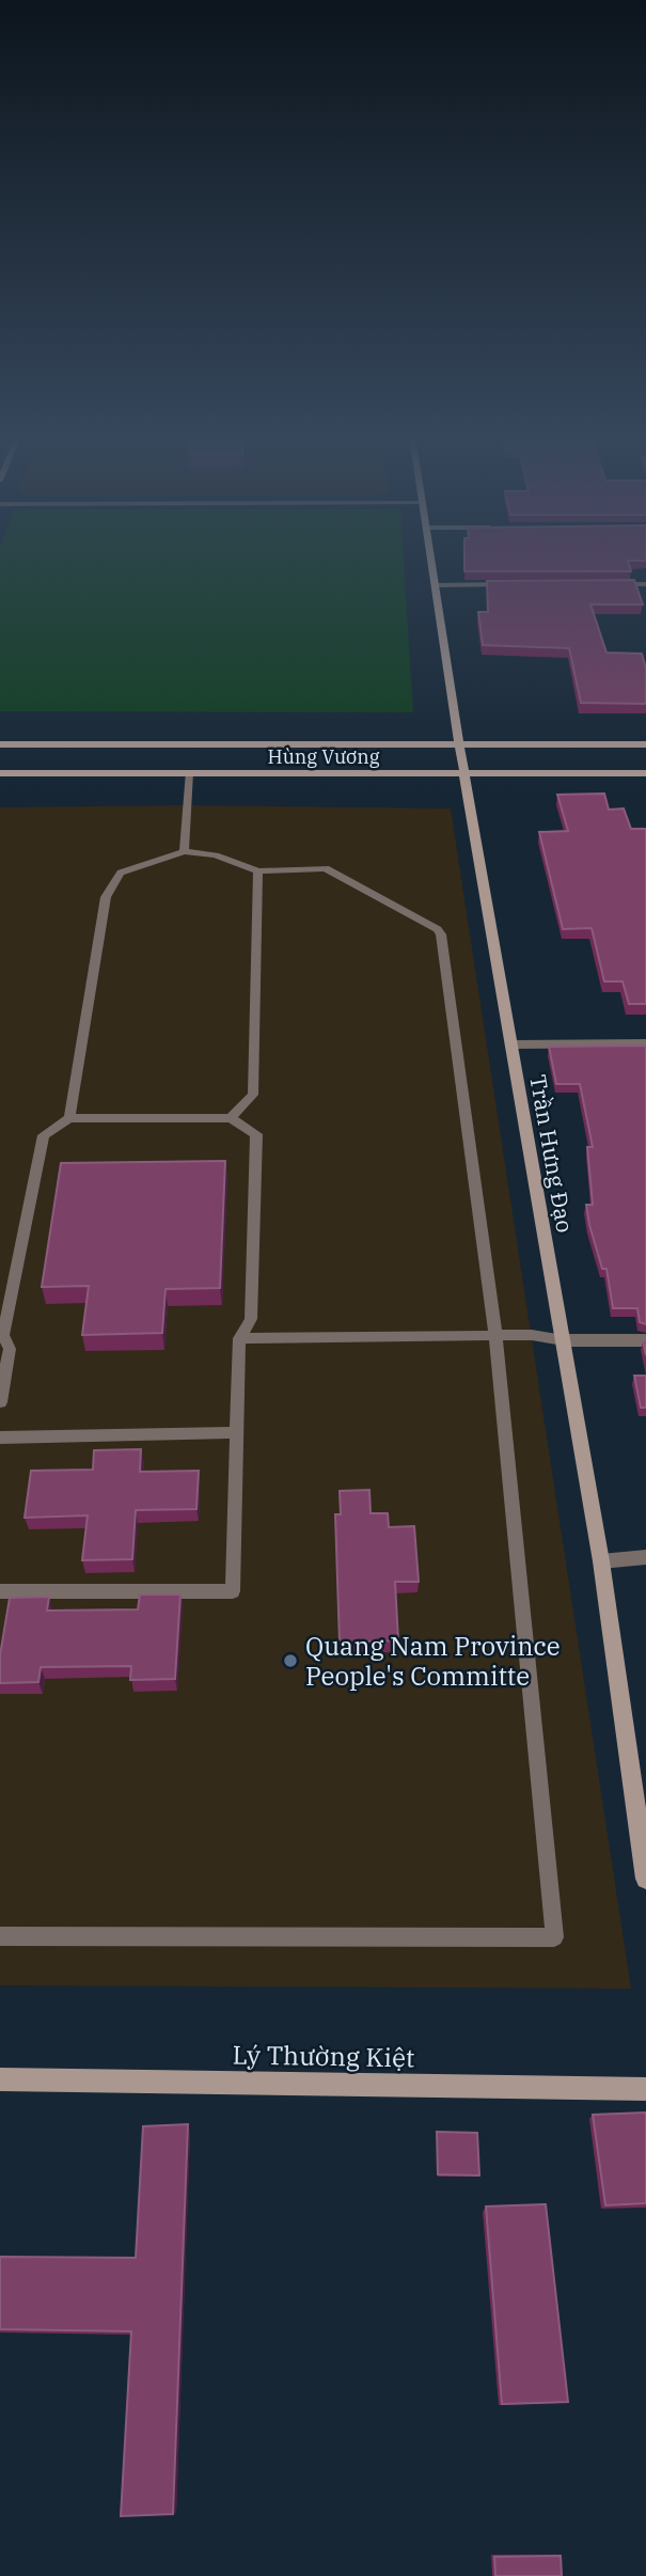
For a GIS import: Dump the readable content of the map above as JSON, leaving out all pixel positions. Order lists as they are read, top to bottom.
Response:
{
  "streets": {
    "street": ["Hùng Vương", "Trần Hưng Đạo", "Lý Thường Kiệt"]
  },
  "crossings": [
    ["Hùng Vương", "Trần Hưng Đạo"]
  ],
  "places": ["Quang Nam Province People's Committe"]
}
